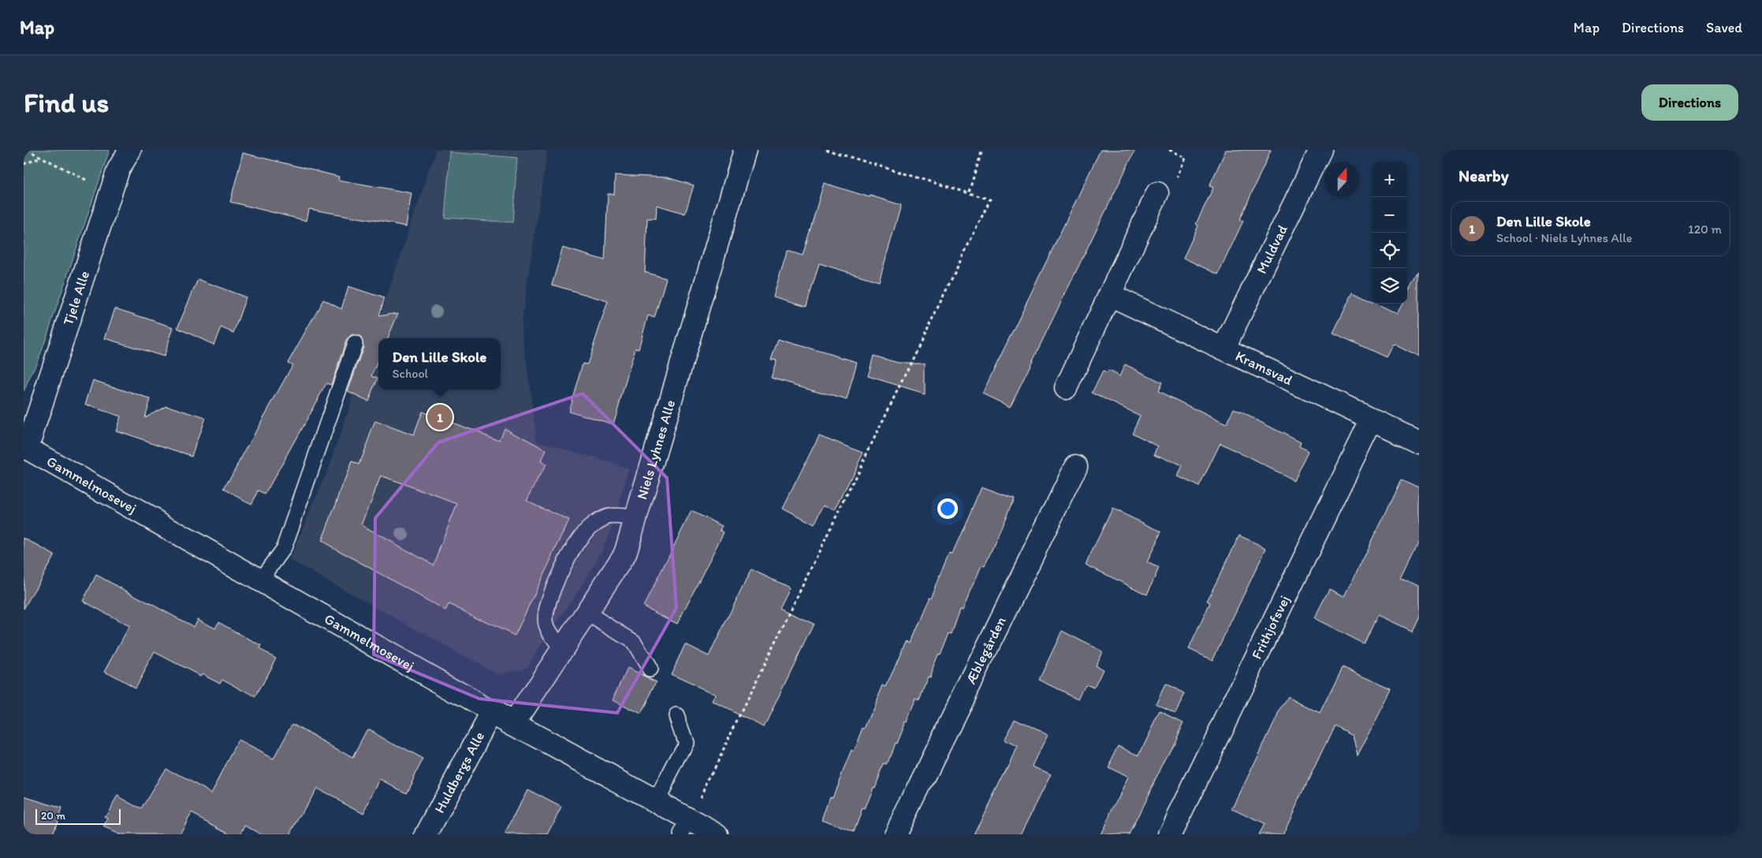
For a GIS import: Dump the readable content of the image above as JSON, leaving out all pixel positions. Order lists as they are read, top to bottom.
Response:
{
  "streets": {
    "street": [
      "Muldvad",
      "Tjele Alle",
      "Kramsvad",
      "Niels Lyhnes Alle",
      "Gammelmosevej",
      "Frithjofsvej",
      "Æblegården",
      "Huldbergs Alle"
    ]
  },
  "crossings": [
    ["Muldvad", "Kramsvad"],
    ["Tjele Alle", "Gammelmosevej"],
    ["Kramsvad", "Frithjofsvej"],
    ["Niels Lyhnes Alle", "Gammelmosevej"],
    ["Gammelmosevej", "Huldbergs Alle"]
  ],
  "scale_bar": "20 m",
  "north": "top",
  "page": {
    "header": "Map",
    "nav": ["Map", "Directions", "Saved"],
    "buttons": "Directions",
    "title": "Find us",
    "heading": "Nearby",
    "map_buttons": ["+", "−"],
    "list": [
      {
        "mark": "1",
        "name": "Den Lille Skole",
        "note": "School · Niels Lyhnes Alle",
        "value": "120 m"
      }
    ],
    "popup": ["Den Lille Skole", "School"],
    "pins": "1",
    "scale": "20 m"
  }
}
